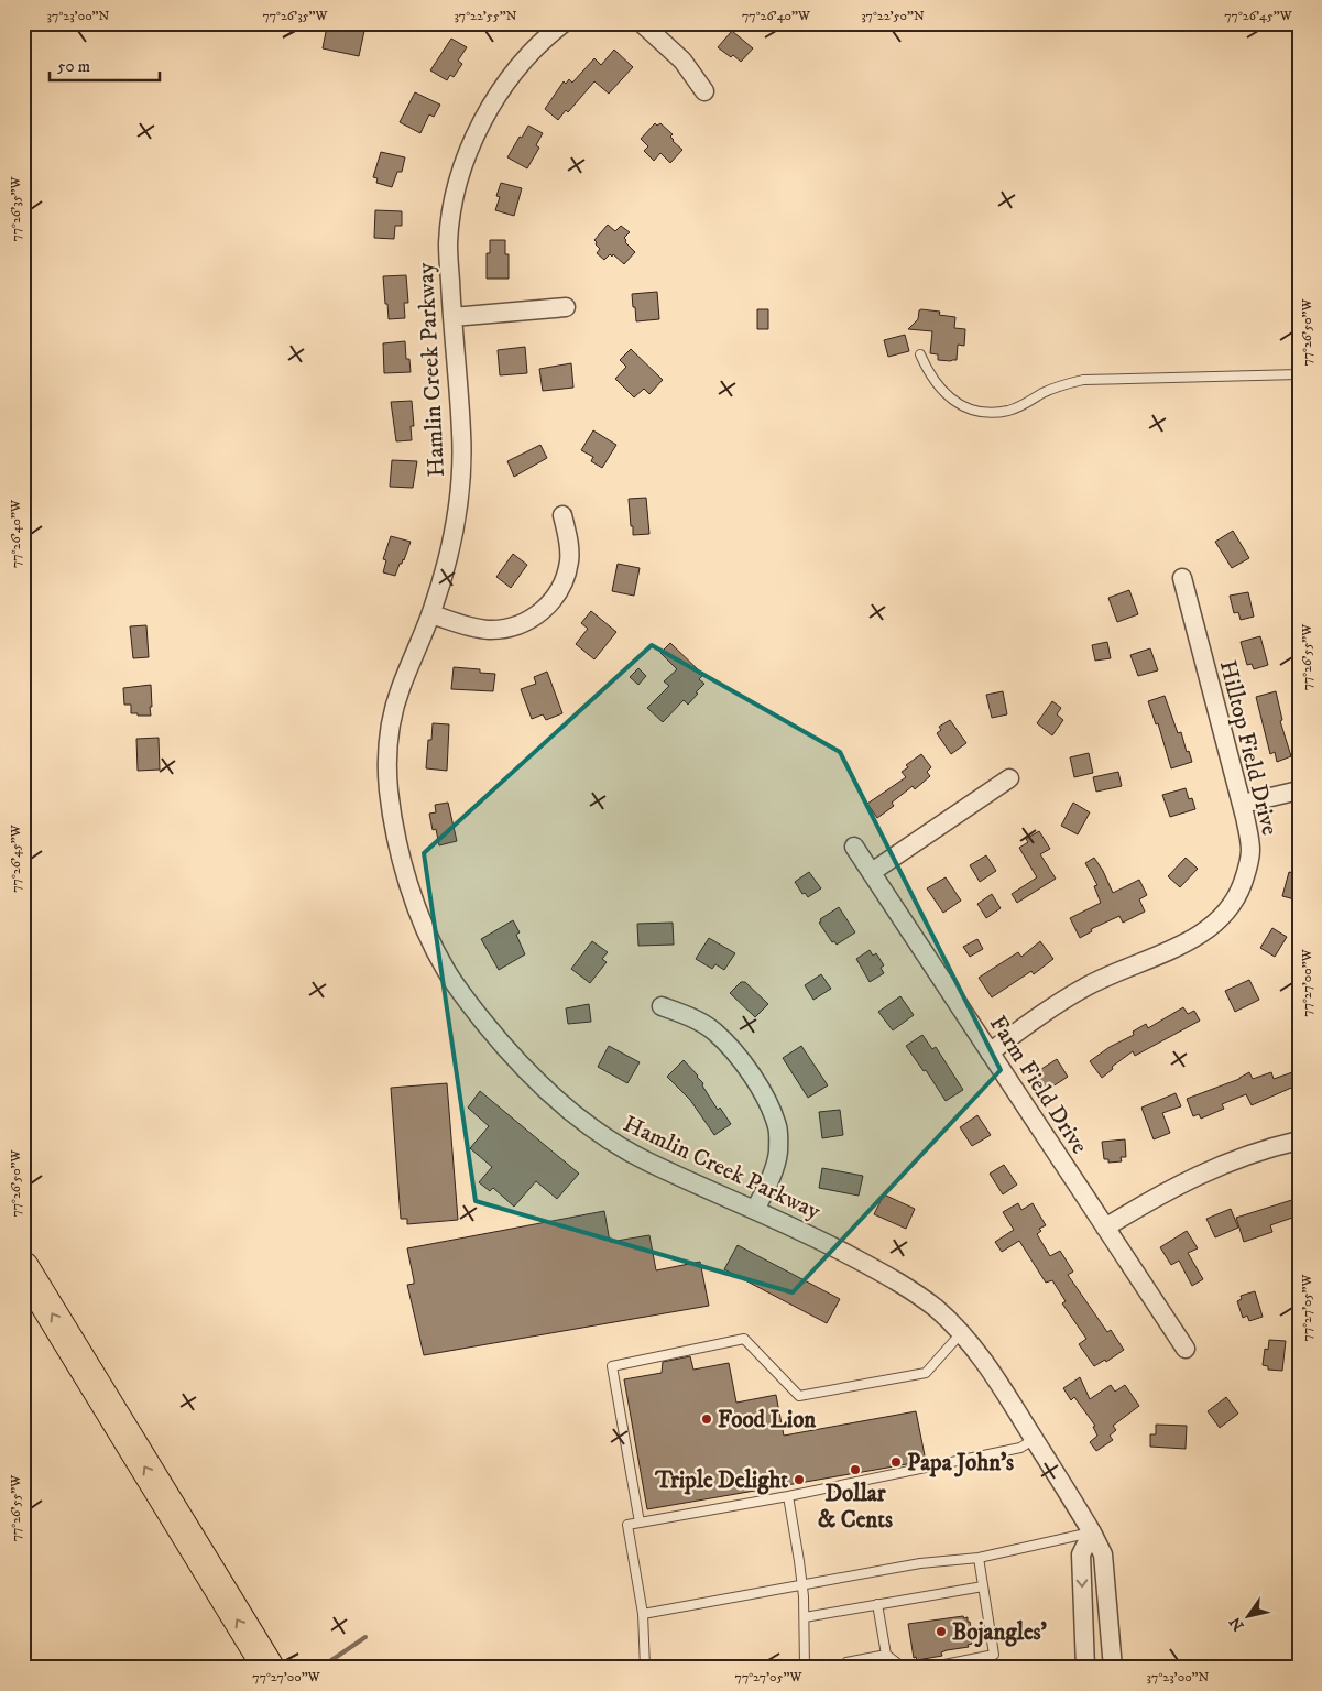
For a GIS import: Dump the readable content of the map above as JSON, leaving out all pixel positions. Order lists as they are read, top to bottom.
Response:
{
  "streets": {
    "street": ["Hamlin Creek Parkway", "Hilltop Field Drive", "Farm Field Drive"]
  },
  "crossings": [
    ["Hilltop Field Drive", "Farm Field Drive"]
  ],
  "places": [
    "Food Lion",
    "Papa John's",
    "Dollar & Cents",
    "Triple Delight",
    "Bojangles'"
  ],
  "scale_bar": "50 m",
  "north": "bottom left",
  "coordinates": [
    "37°23'00\"N",
    "77°26'35\"W",
    "37°22'55\"N",
    "77°26'40\"W",
    "37°22'50\"N",
    "77°26'45\"W",
    "77°26'50\"W",
    "77°26'55\"W",
    "77°27'00\"W",
    "77°27'05\"W"
  ]
}
